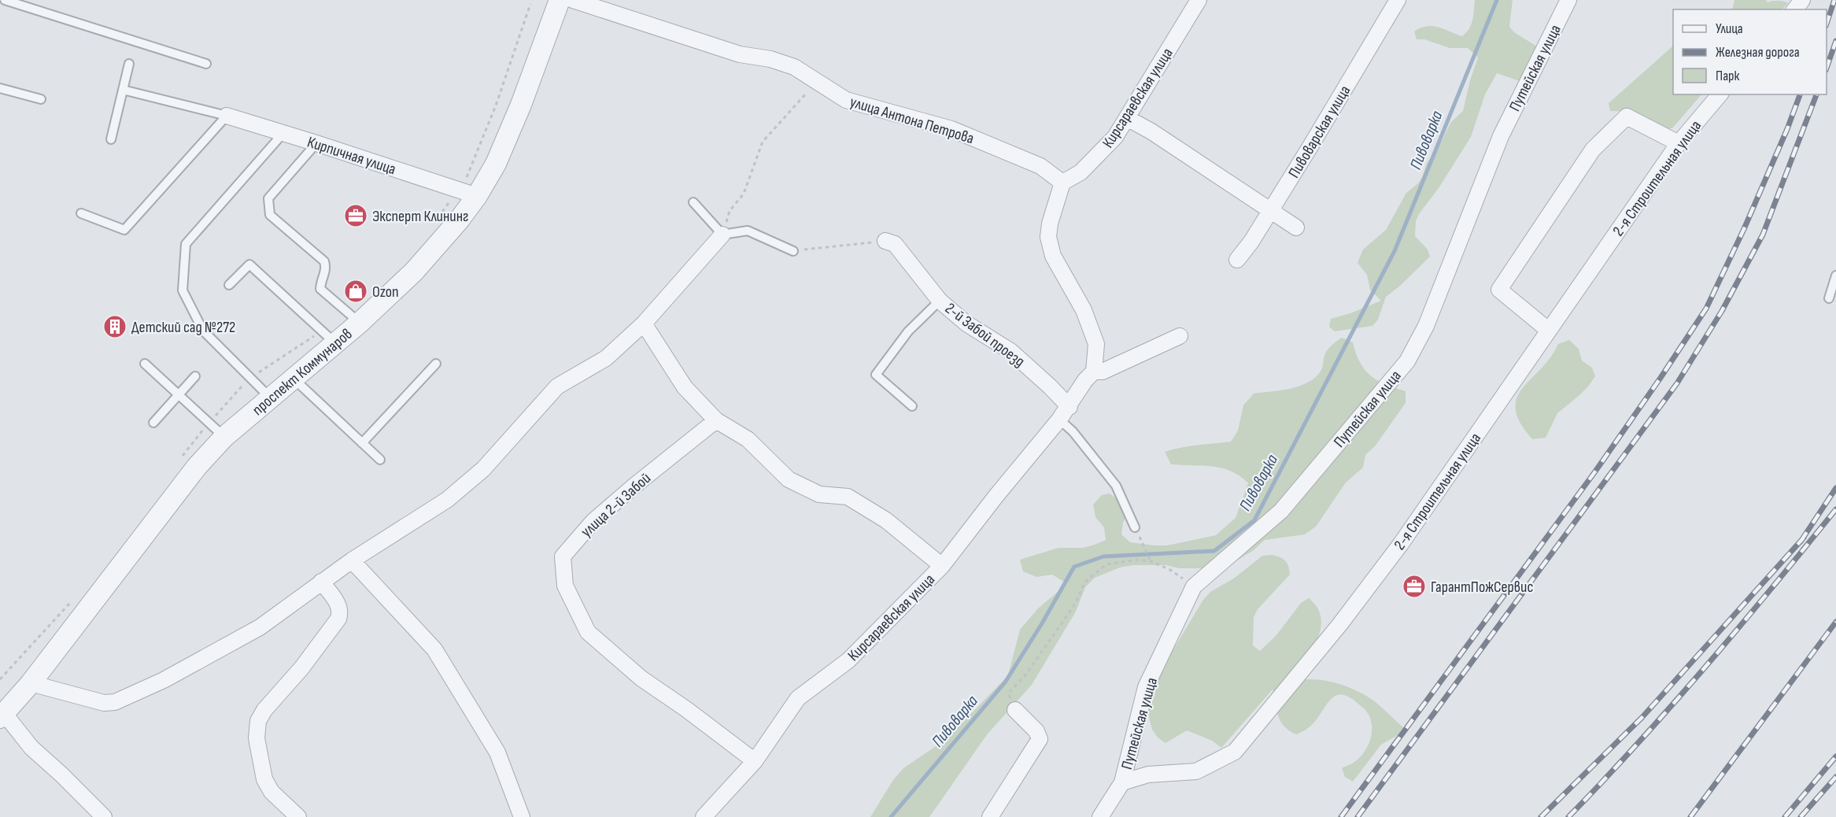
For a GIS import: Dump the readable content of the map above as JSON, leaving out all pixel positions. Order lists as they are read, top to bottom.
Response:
{
  "streets": {
    "street": [
      "Путейская улица",
      "Кирсараевская улица",
      "улица Антона Петрова",
      "Пивоварская улица",
      "Кирпичная улица",
      "2-я Строительная улица",
      "2-й Забой проезд",
      "проспект Коммунаров",
      "улица 2-й Забой"
    ]
  },
  "crossings": [
    ["Путейская улица", "2-я Строительная улица"],
    ["Кирсараевская улица", "улица Антона Петрова"],
    ["Кирсараевская улица", "2-й Забой проезд"],
    ["Кирсараевская улица", "улица 2-й Забой"],
    ["Кирпичная улица", "проспект Коммунаров"]
  ],
  "water": ["Пивоварка"],
  "places": {
    "office": ["Эксперт Клининг", "ГарантПожСервис"],
    "shop": ["Ozon"],
    "building": ["Детский сад №272"]
  },
  "legend": ["Улица", "Железная дорога", "Парк"]
}
